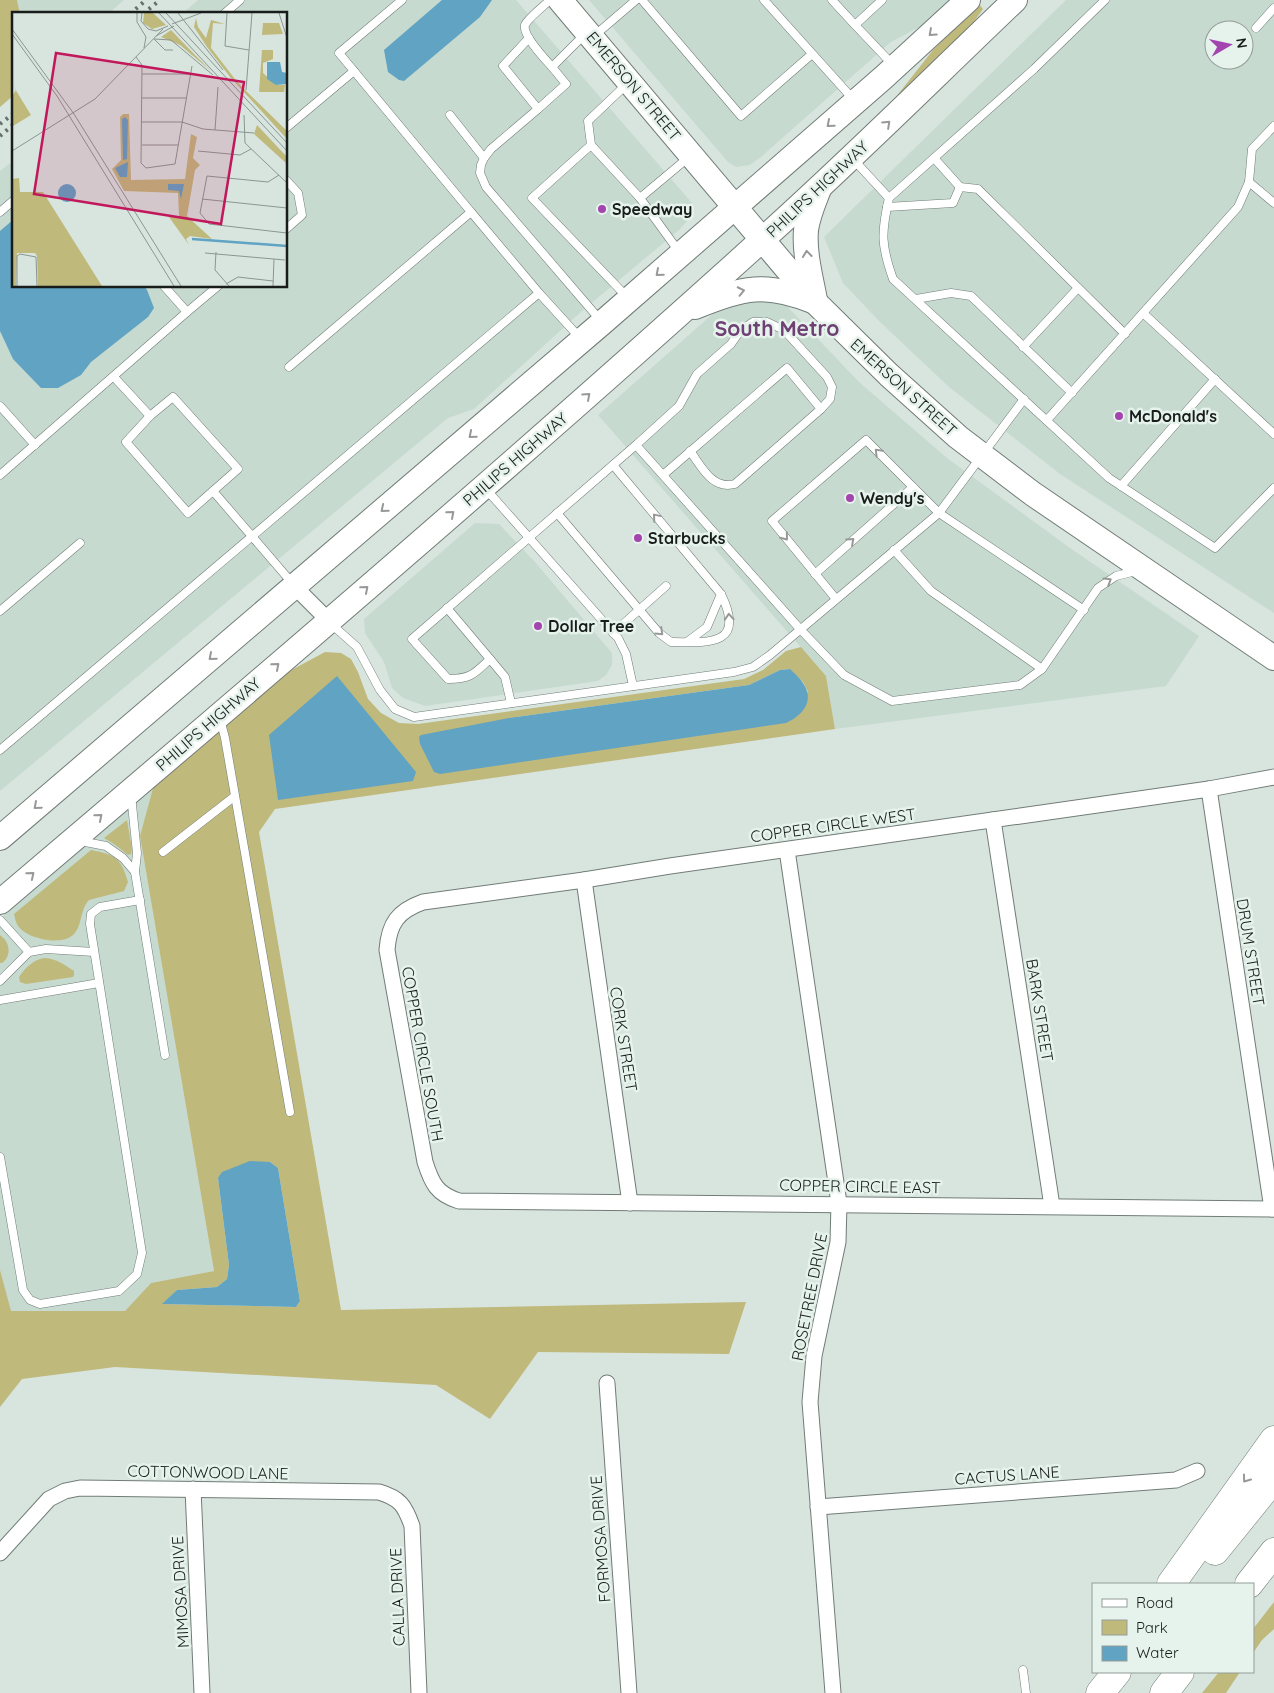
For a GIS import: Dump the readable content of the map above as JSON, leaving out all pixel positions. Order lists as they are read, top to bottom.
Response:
{
  "streets": {
    "main road": ["EMERSON STREET", "PHILIPS HIGHWAY"],
    "street": [
      "COPPER CIRCLE WEST",
      "DRUM STREET",
      "BARK STREET",
      "CORK STREET",
      "COPPER CIRCLE SOUTH",
      "COPPER CIRCLE EAST",
      "ROSETREE DRIVE",
      "COTTONWOOD LANE",
      "CACTUS LANE",
      "FORMOSA DRIVE",
      "MIMOSA DRIVE",
      "CALLA DRIVE"
    ]
  },
  "crossings": [
    ["EMERSON STREET", "PHILIPS HIGHWAY"],
    ["COPPER CIRCLE WEST", "DRUM STREET"],
    ["COPPER CIRCLE WEST", "BARK STREET"],
    ["COPPER CIRCLE WEST", "CORK STREET"],
    ["COPPER CIRCLE WEST", "COPPER CIRCLE SOUTH"],
    ["COPPER CIRCLE WEST", "ROSETREE DRIVE"],
    ["DRUM STREET", "COPPER CIRCLE EAST"],
    ["BARK STREET", "COPPER CIRCLE EAST"],
    ["CORK STREET", "COPPER CIRCLE EAST"],
    ["COPPER CIRCLE SOUTH", "COPPER CIRCLE EAST"],
    ["COPPER CIRCLE EAST", "ROSETREE DRIVE"],
    ["ROSETREE DRIVE", "CACTUS LANE"],
    ["COTTONWOOD LANE", "MIMOSA DRIVE"],
    ["COTTONWOOD LANE", "CALLA DRIVE"]
  ],
  "districts": ["South Metro"],
  "places": [
    "Speedway",
    "McDonald's",
    "Wendy's",
    "Starbucks",
    "Dollar Tree"
  ],
  "legend": ["Road", "Park", "Water"],
  "north": "right"
}
